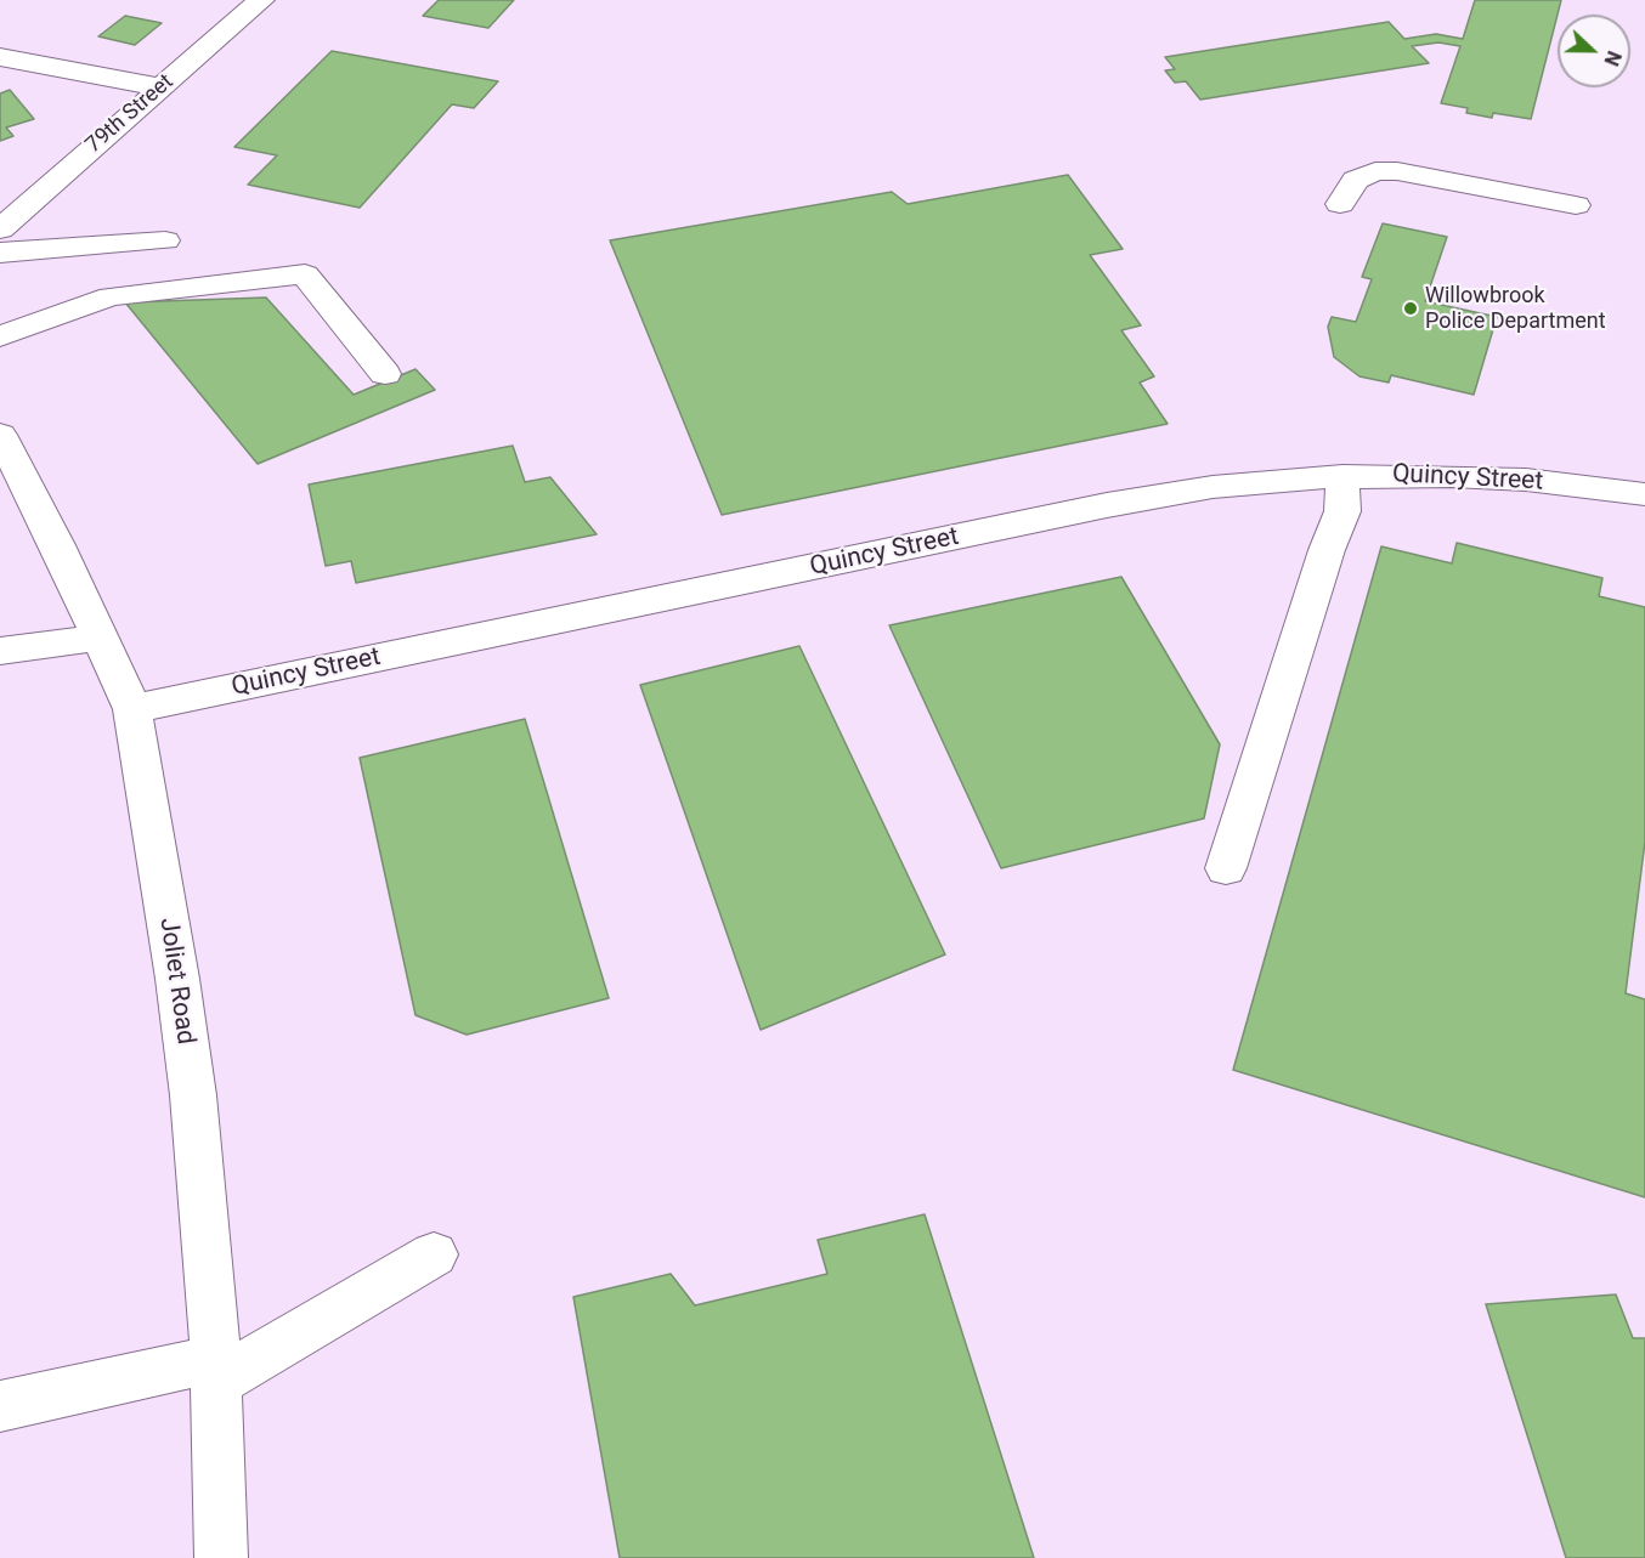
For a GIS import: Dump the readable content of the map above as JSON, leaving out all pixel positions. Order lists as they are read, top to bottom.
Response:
{
  "streets": {
    "street": ["79th Street", "Quincy Street", "Joliet Road"]
  },
  "crossings": [
    ["Quincy Street", "Joliet Road"]
  ],
  "places": ["Willowbrook Police Department"],
  "north": "right"
}
